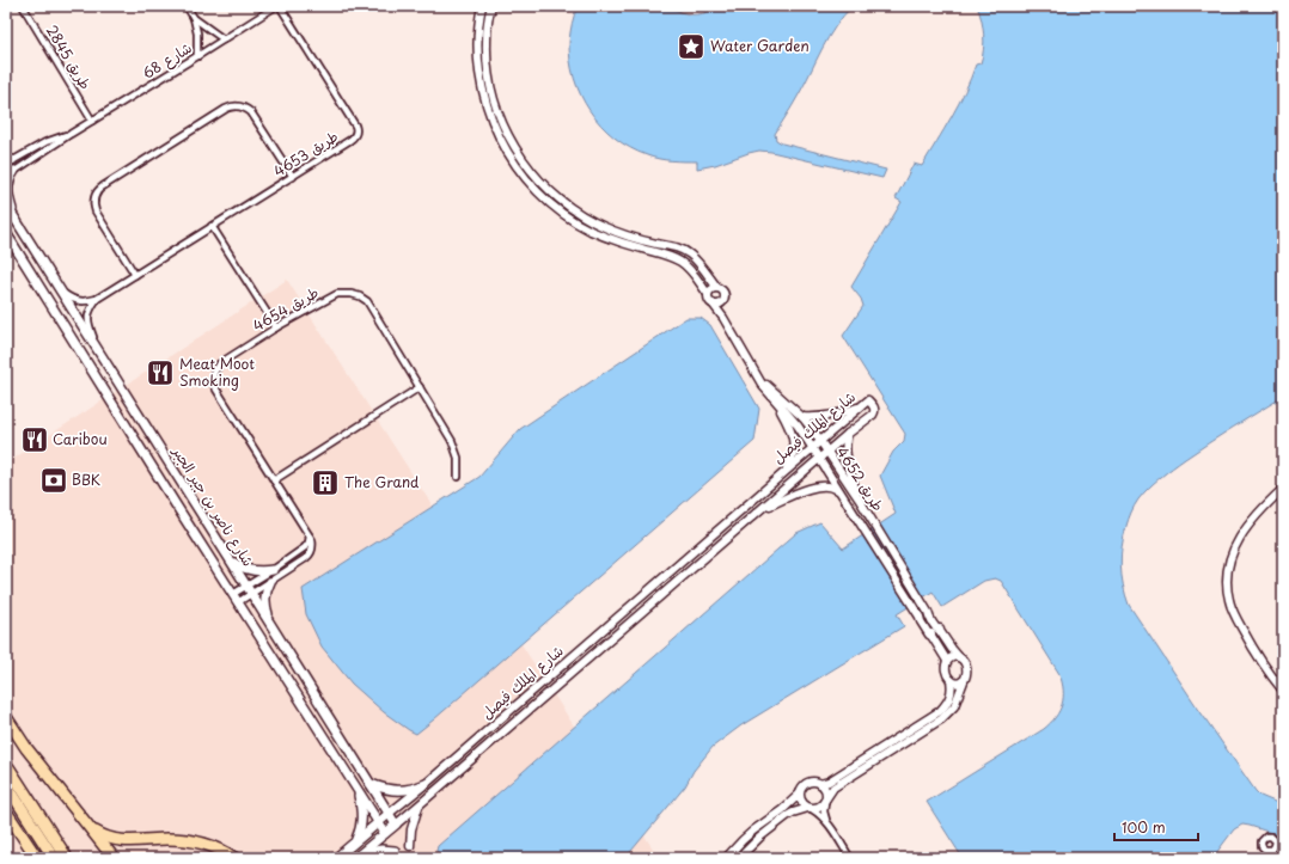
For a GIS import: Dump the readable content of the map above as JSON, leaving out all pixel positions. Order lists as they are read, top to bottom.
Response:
{
  "streets": {
    "main road": ["شارع الملك فيصل", "شارع ناصر بن جبر الجبر"],
    "street": [
      "طريق 2845",
      "شارع 68",
      "طريق 4653",
      "طريق 4654",
      "طريق 4652"
    ]
  },
  "crossings": [
    ["طريق 2845", "شارع 68"],
    ["شارع 68", "طريق 4653"],
    ["طريق 4653", "شارع ناصر بن جبر الجبر"],
    ["شارع الملك فيصل", "طريق 4652"],
    ["شارع الملك فيصل", "شارع ناصر بن جبر الجبر"]
  ],
  "places": {
    "place": ["Water Garden"],
    "restaurant": ["Meat Moot Smoking", "Caribou"],
    "bank": ["BBK"],
    "building": ["The Grand"]
  },
  "scale_bar": "100 m"
}
